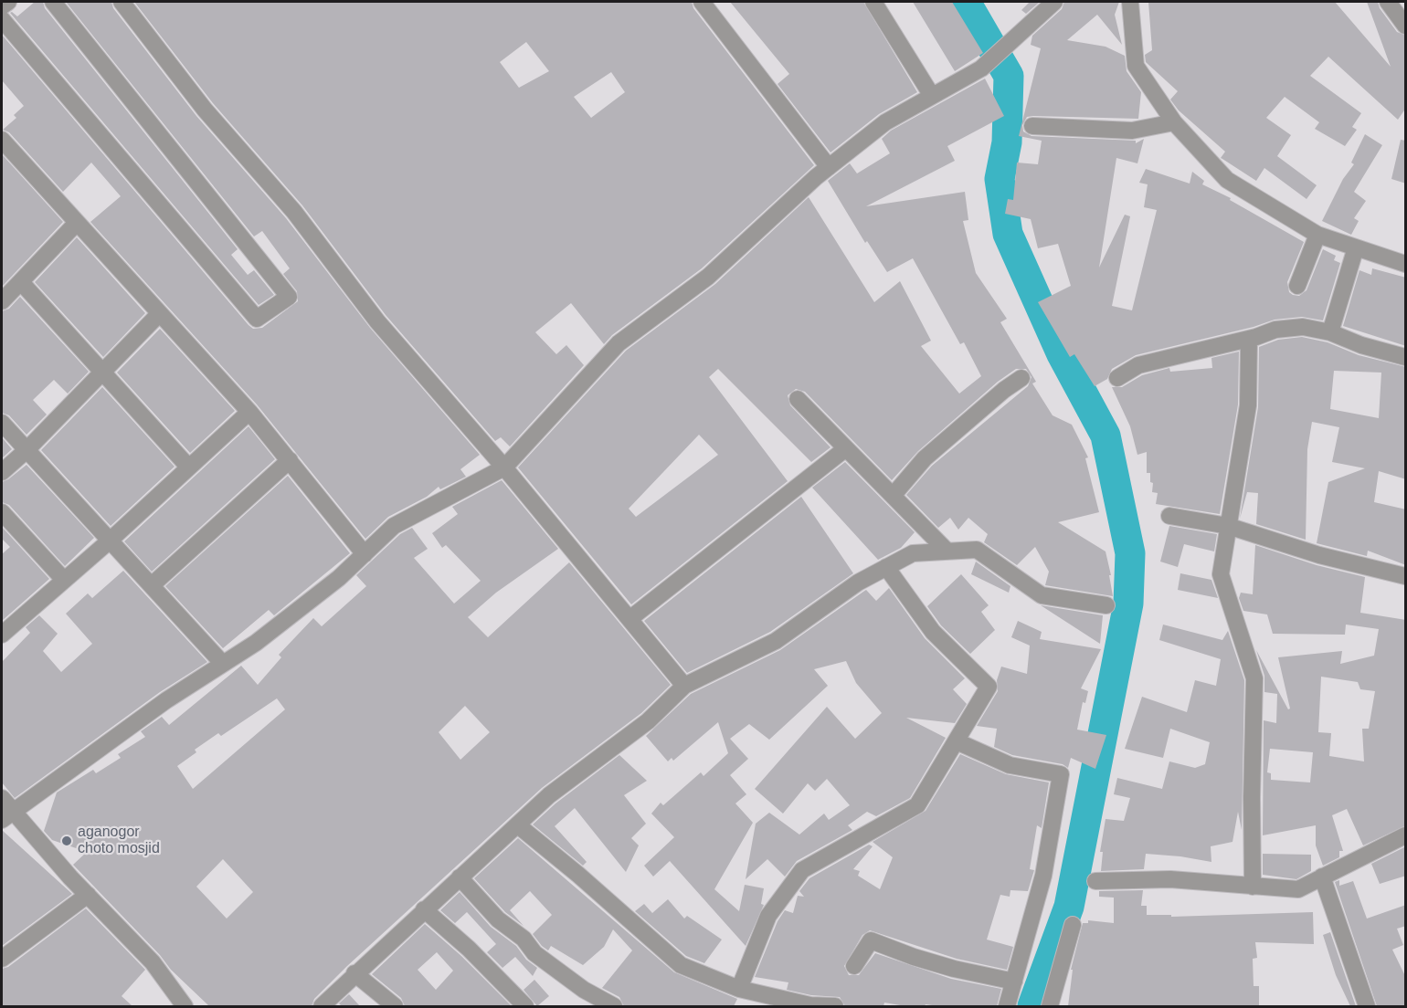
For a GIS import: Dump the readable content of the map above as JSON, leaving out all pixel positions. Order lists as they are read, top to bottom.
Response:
{
  "places": ["aganogor choto mosjid"]
}
